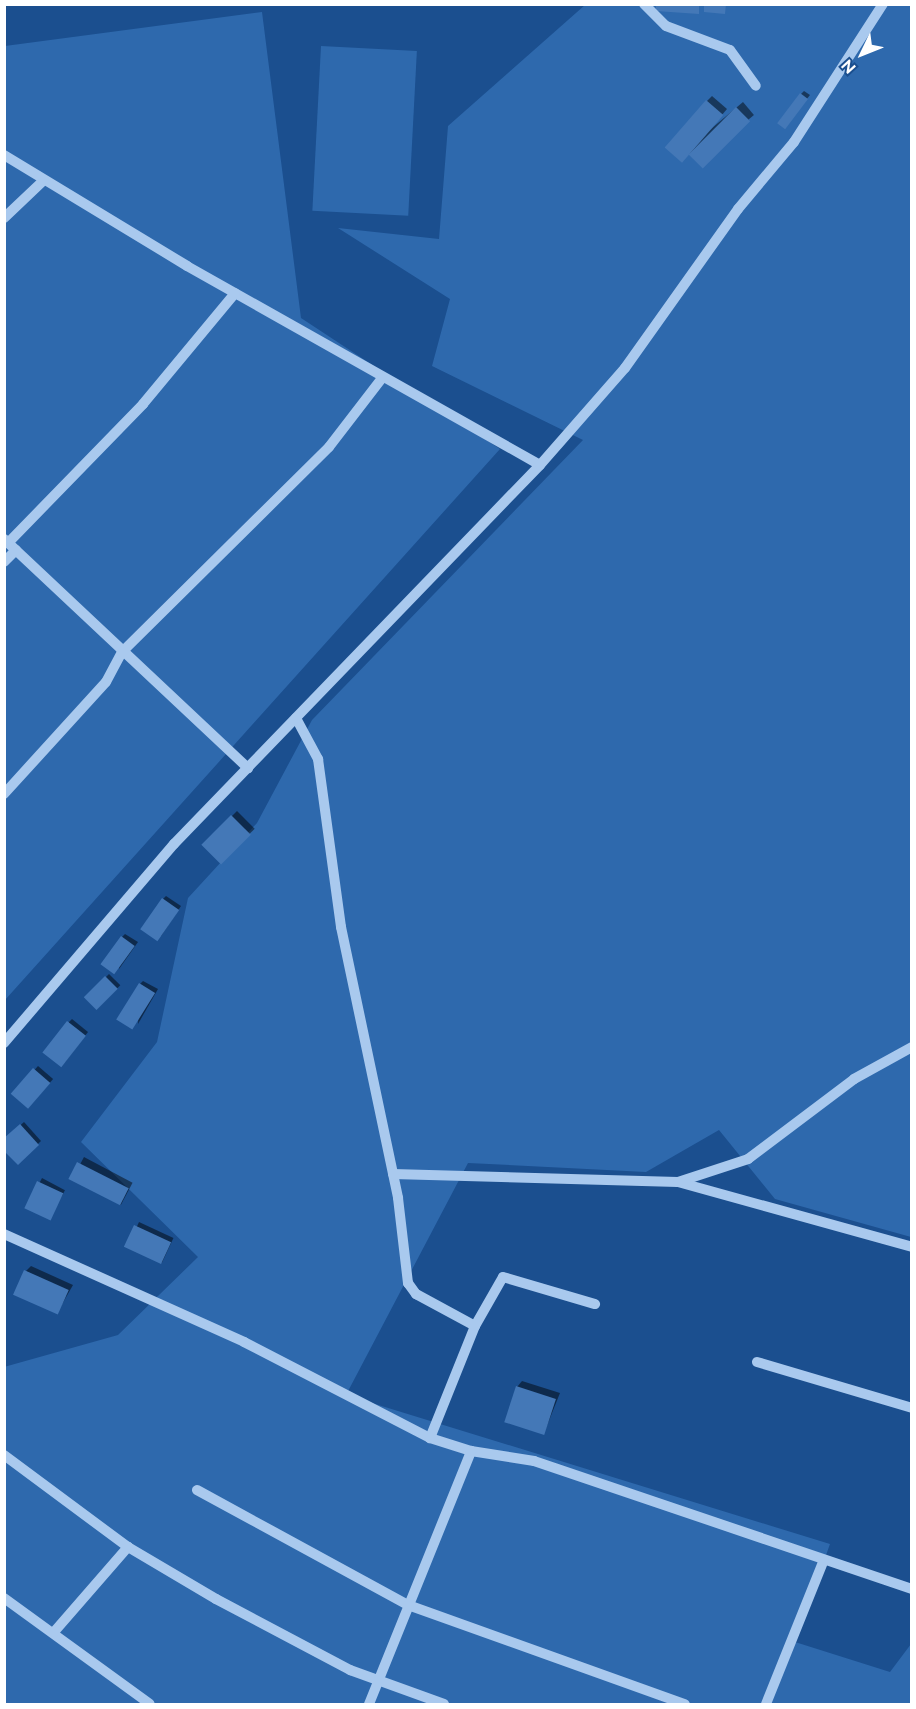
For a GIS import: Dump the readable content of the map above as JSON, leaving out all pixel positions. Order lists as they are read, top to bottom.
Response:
{
  "north": "bottom left"
}
